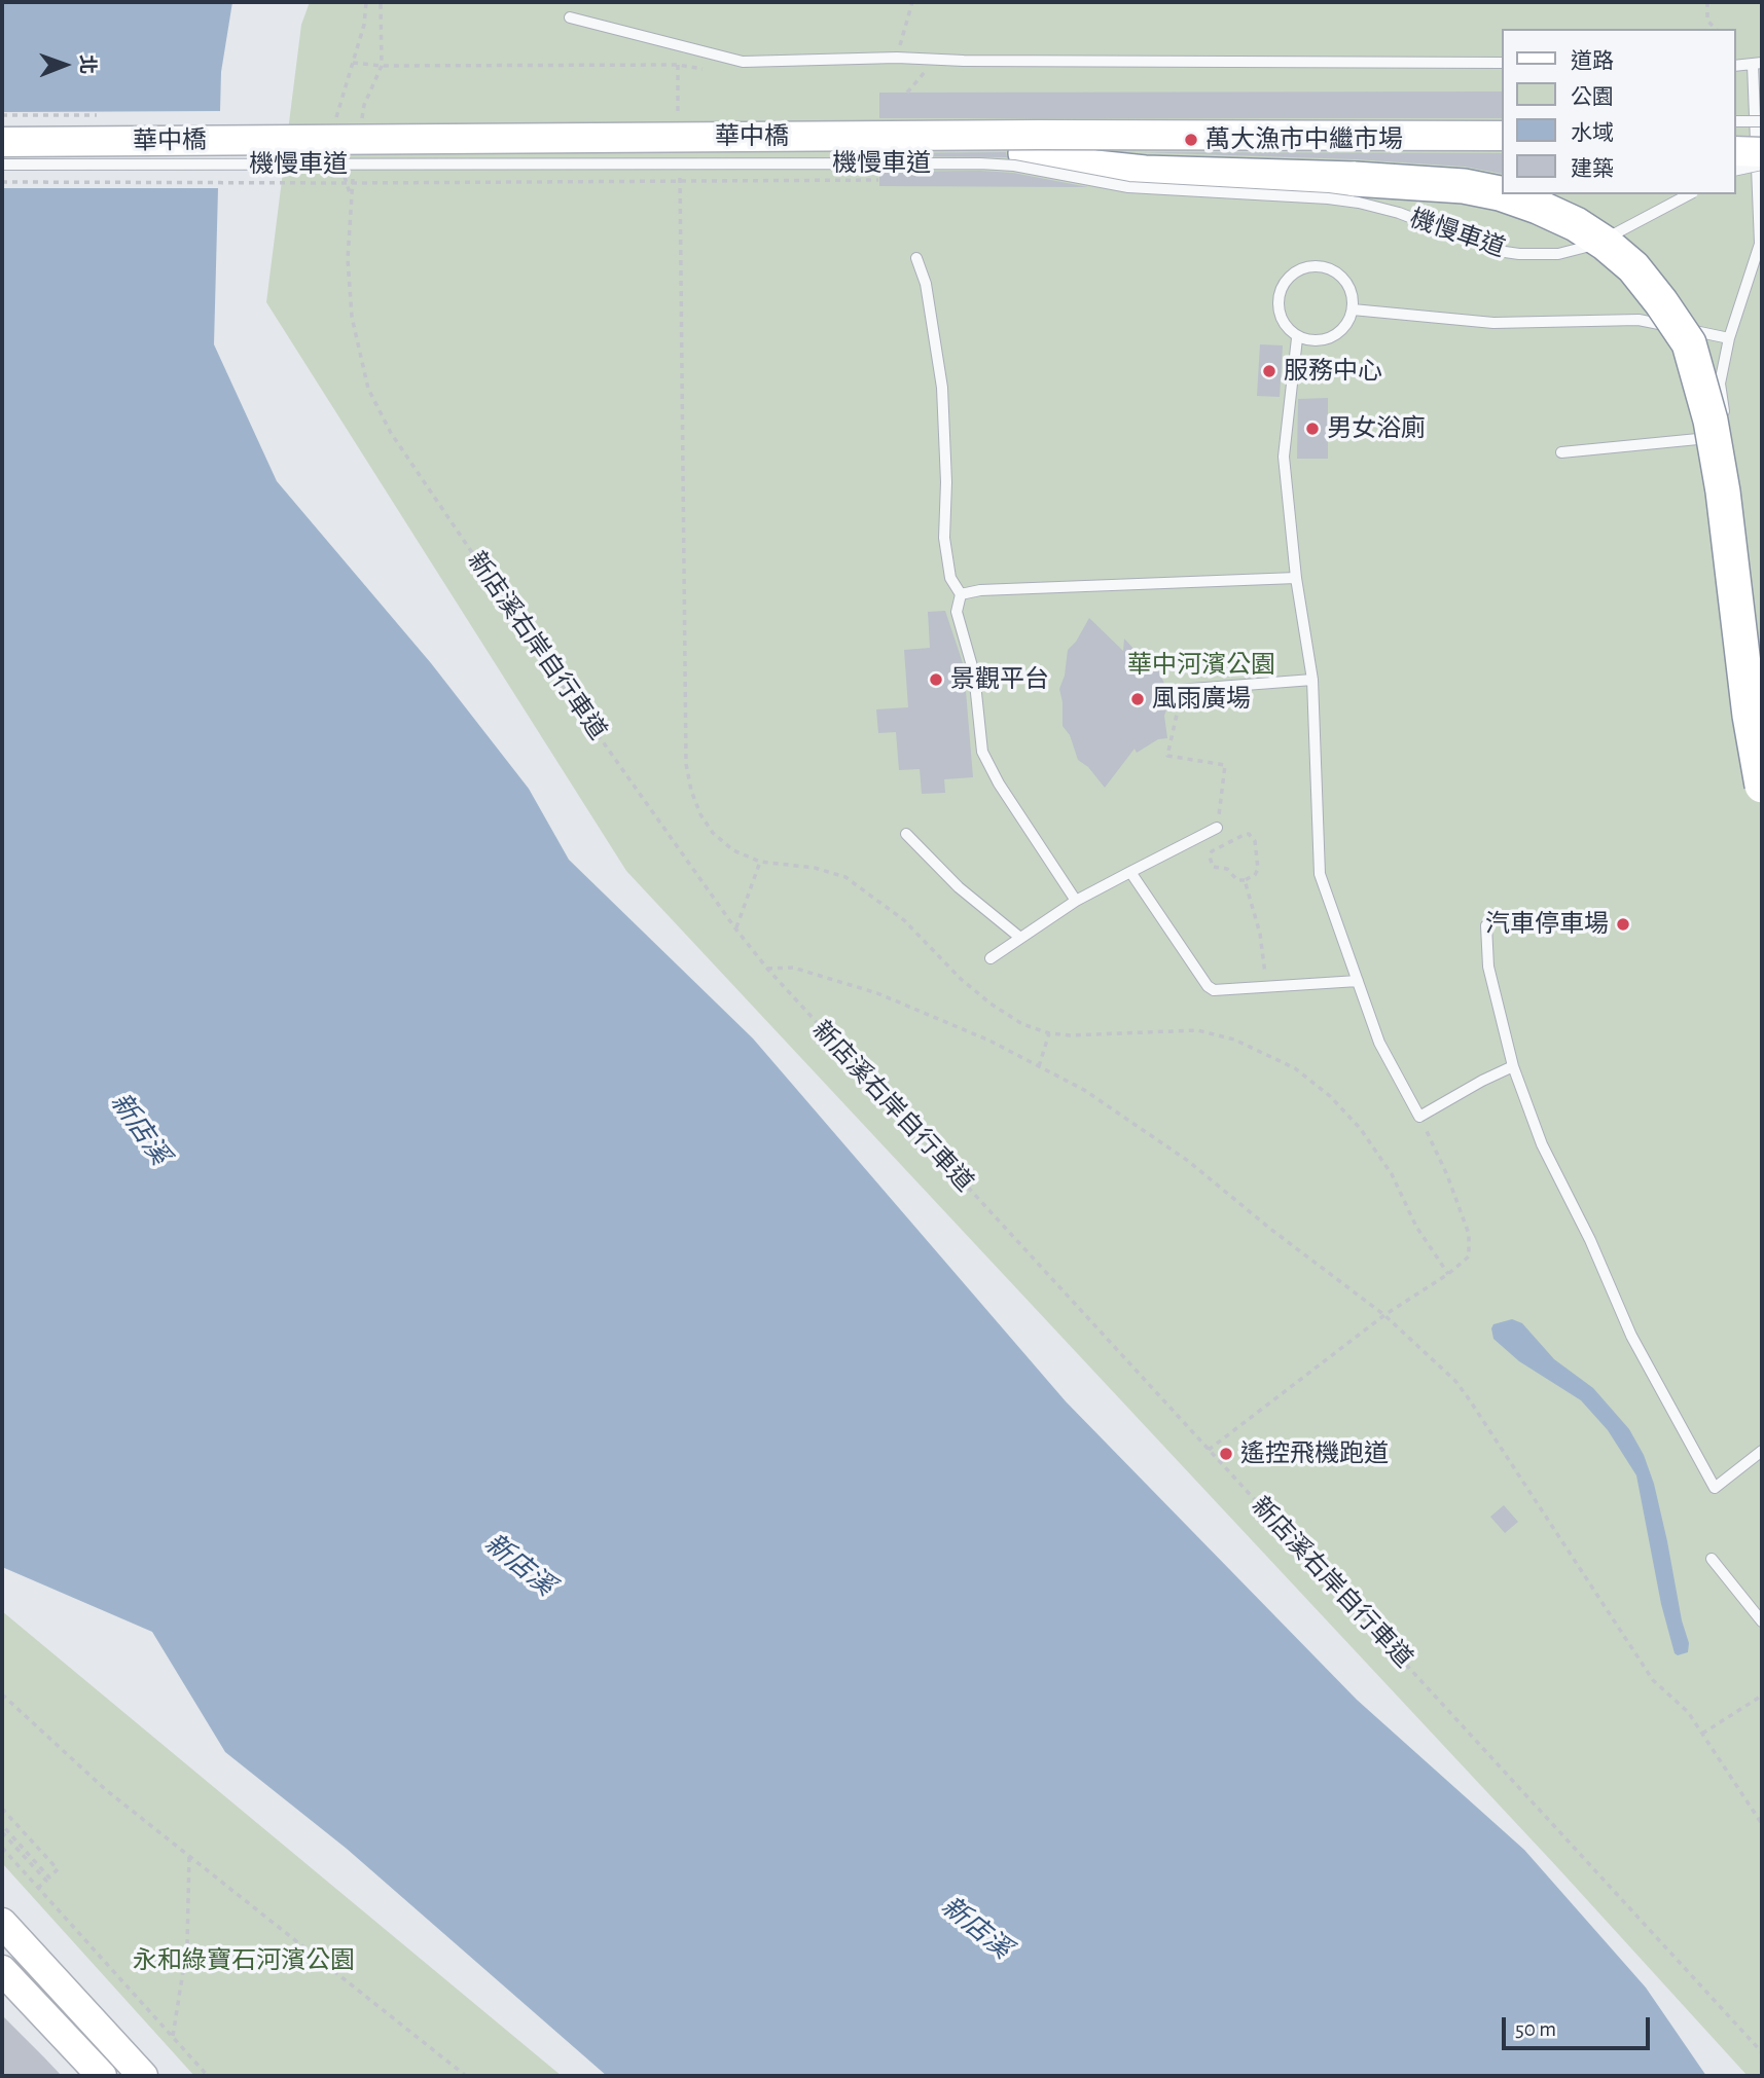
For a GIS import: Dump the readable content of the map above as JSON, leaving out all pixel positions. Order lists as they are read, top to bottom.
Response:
{
  "streets": {
    "main road": ["華中橋"],
    "lane": ["機慢車道"],
    "path": ["新店溪右岸自行車道"]
  },
  "water": ["新店溪"],
  "parks": ["華中河濱公園", "永和綠寶石河濱公園"],
  "places": [
    "萬大漁市中繼市場",
    "服務中心",
    "男女浴廁",
    "景觀平台",
    "風雨廣場",
    "汽車停車場",
    "遙控飛機跑道"
  ],
  "legend": [
    "道路",
    "公園",
    "水域",
    "建築"
  ],
  "scale_bar": "50 m",
  "north": "right"
}
